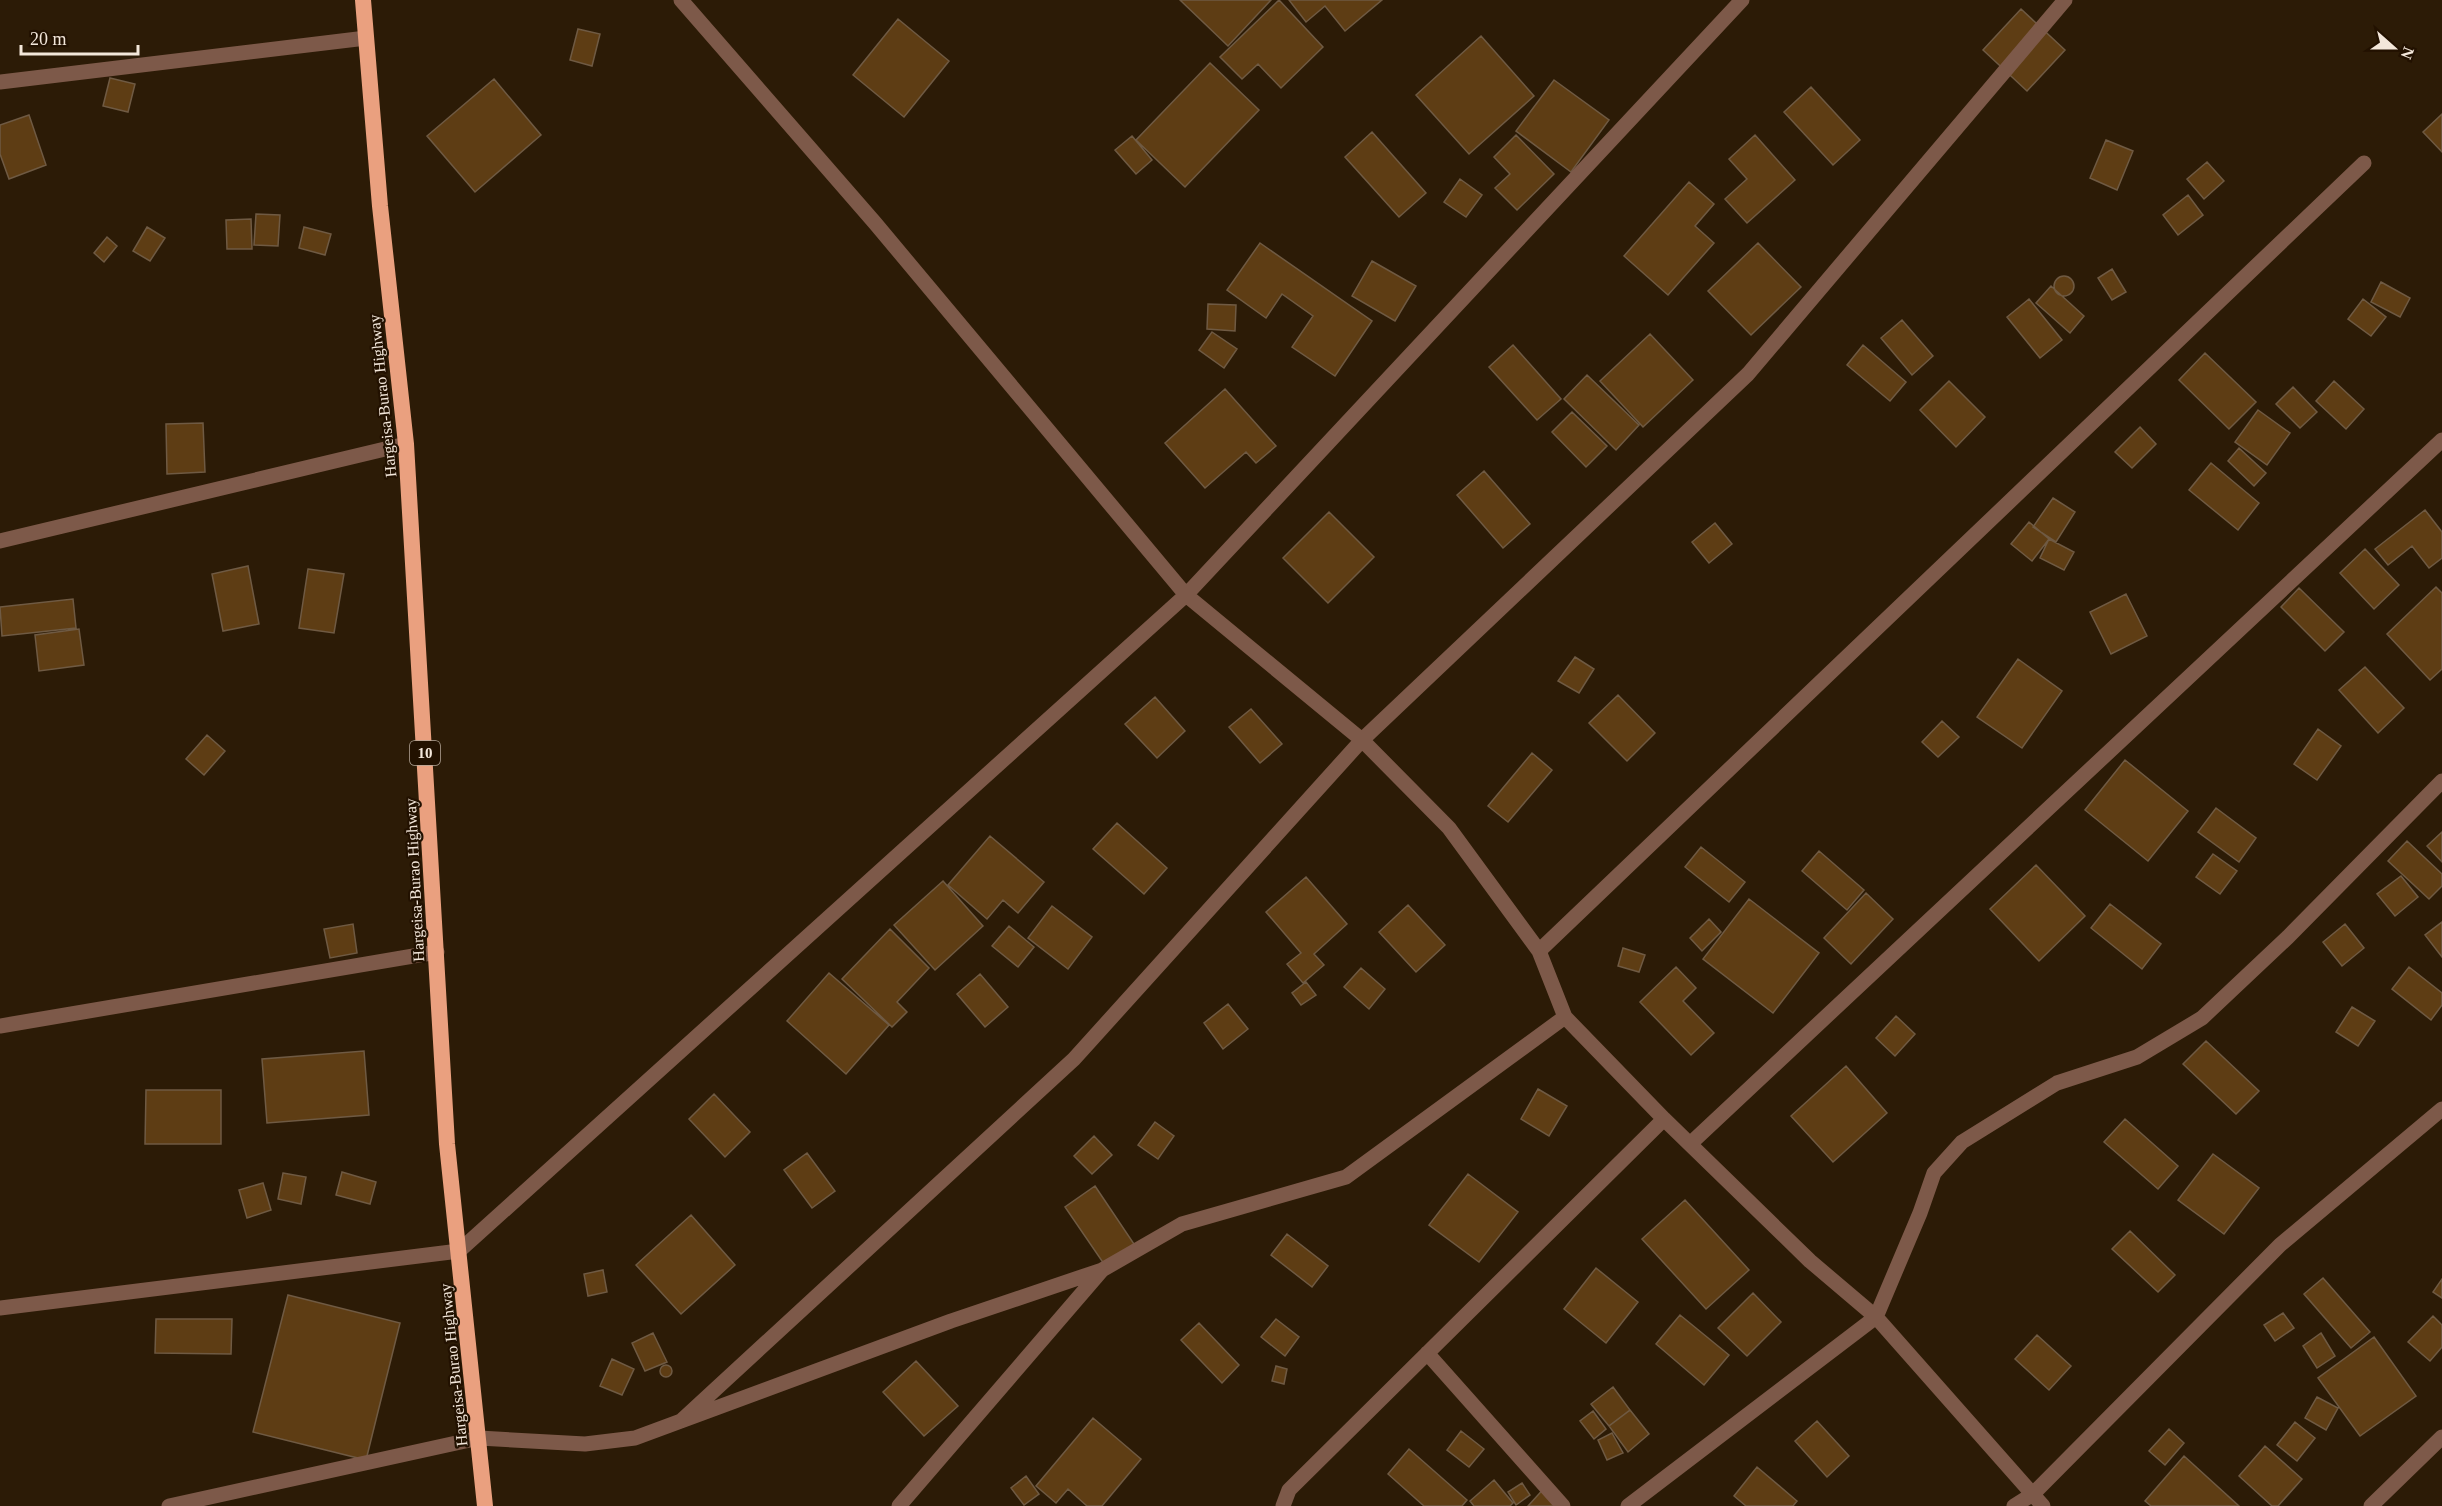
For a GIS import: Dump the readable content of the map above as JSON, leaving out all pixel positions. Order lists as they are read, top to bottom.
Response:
{
  "streets": {
    "highway": ["Hargeisa-Burao Highway", "10"]
  },
  "scale_bar": "20 m",
  "north": "right"
}
